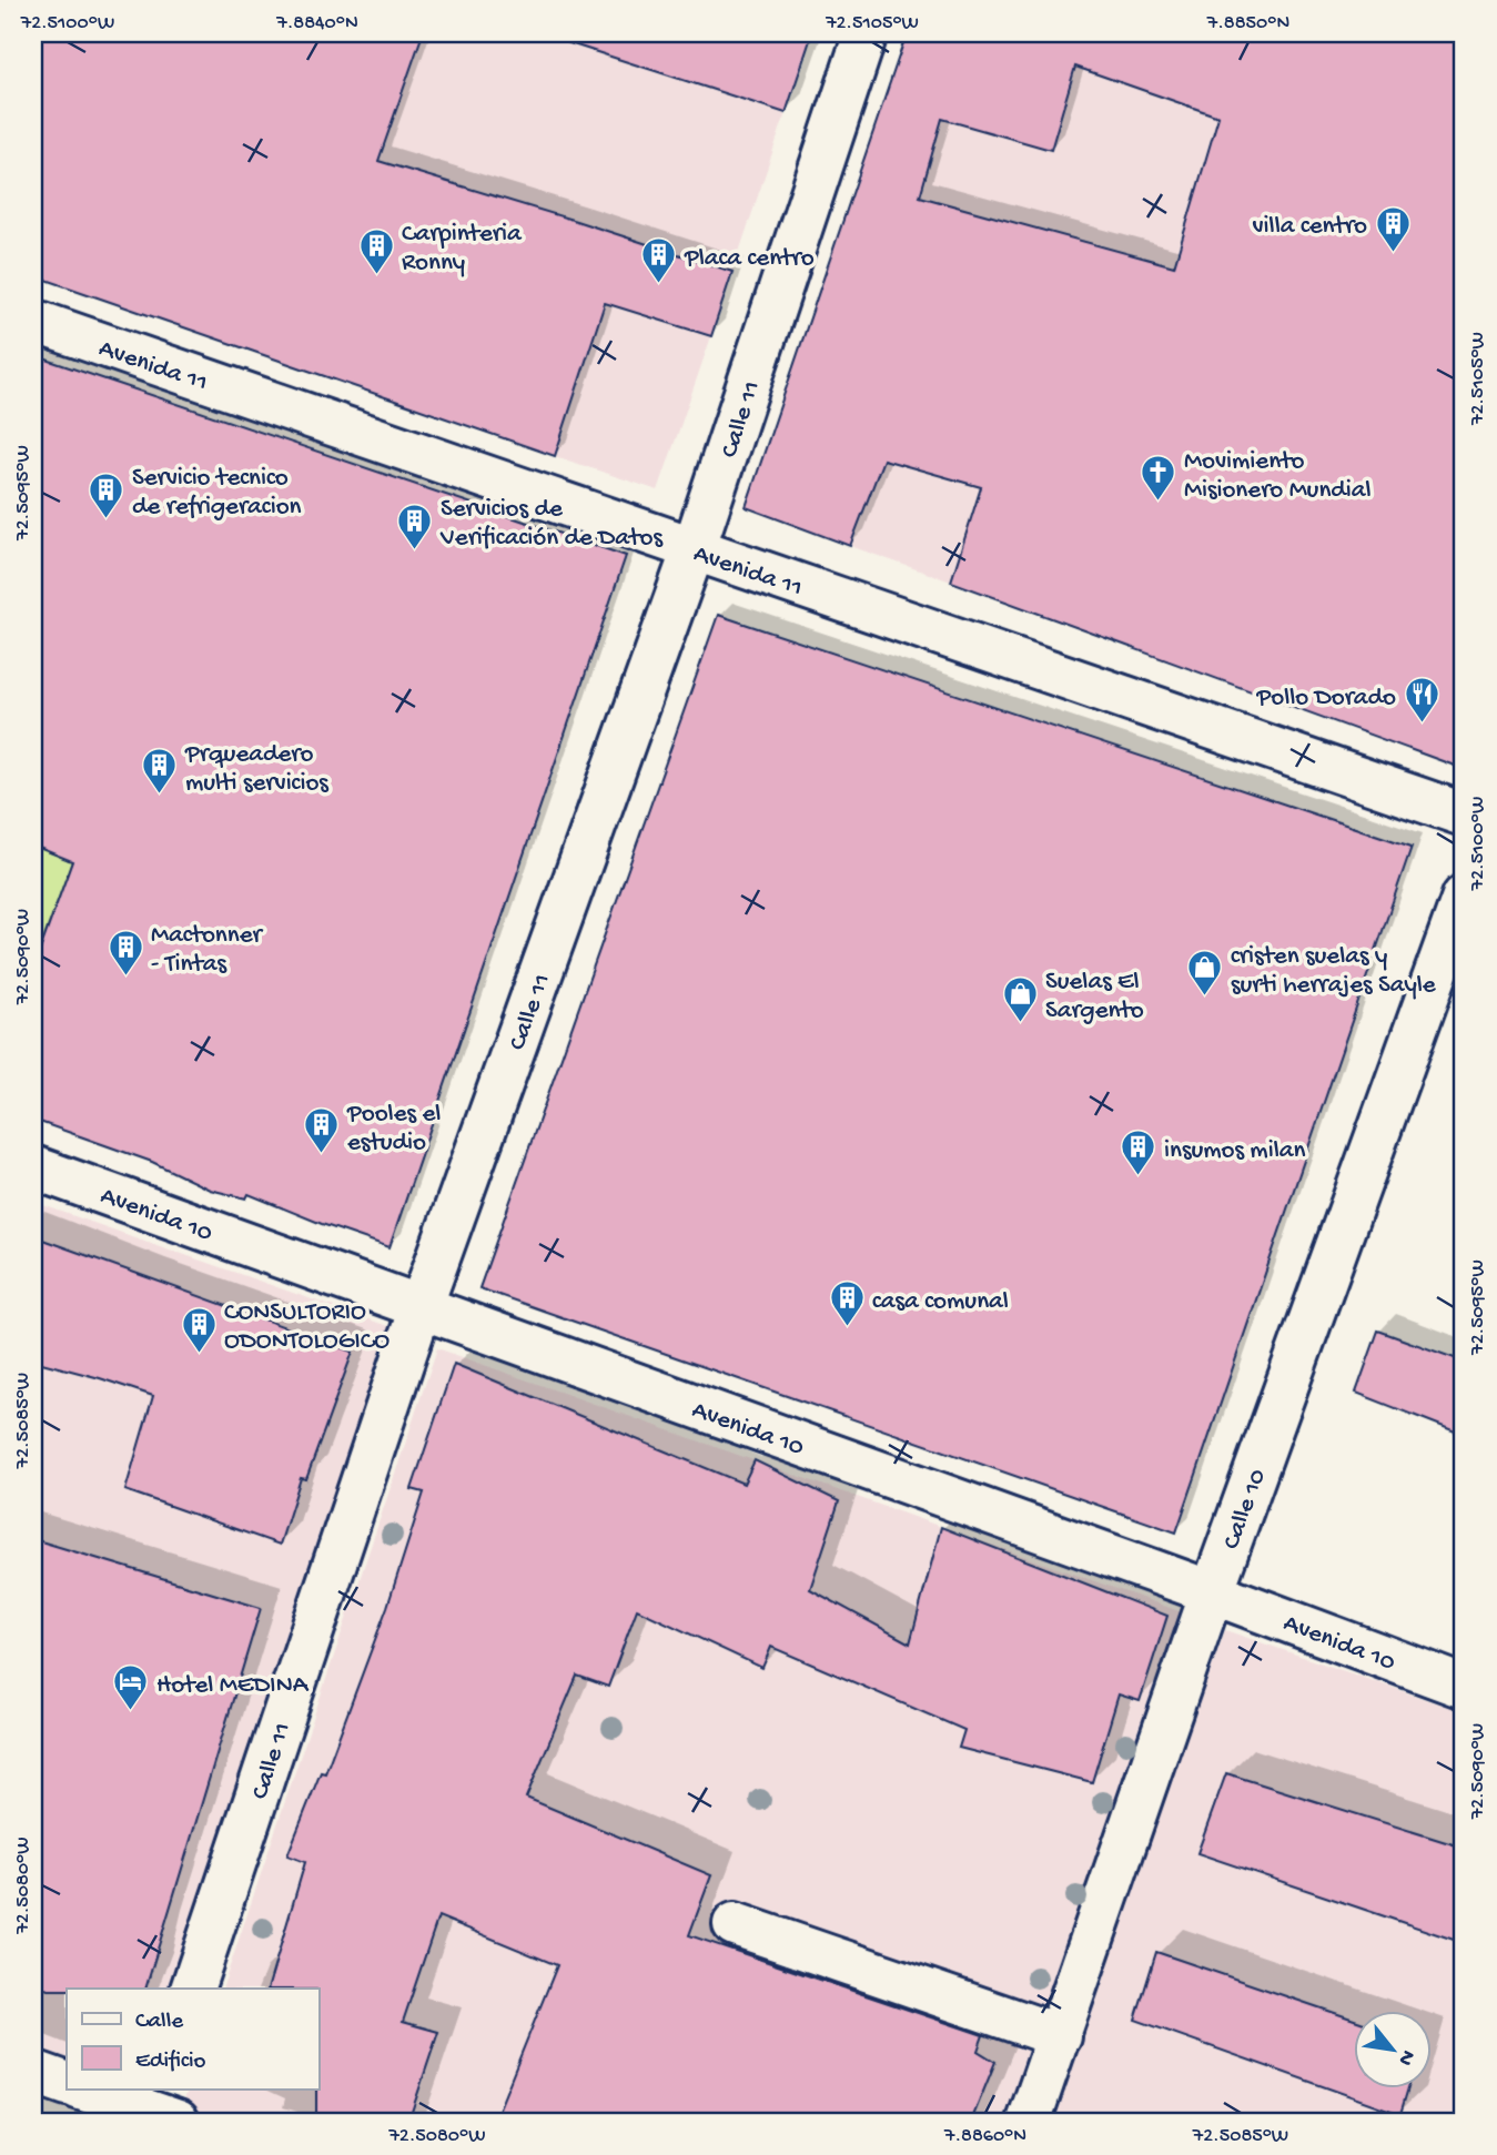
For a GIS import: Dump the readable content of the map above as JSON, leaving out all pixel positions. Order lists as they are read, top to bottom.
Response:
{
  "streets": {
    "street": [
      "Avenida 11",
      "Calle 11",
      "Avenida 10",
      "Calle 10"
    ]
  },
  "crossings": [
    ["Avenida 11", "Calle 11"],
    ["Calle 11", "Avenida 10"],
    ["Avenida 10", "Calle 10"]
  ],
  "places": {
    "building": [
      "villa centro",
      "Carpinteria Ronny",
      "Placa centro",
      "Servicio tecnico de refrigeracion",
      "Servicios de Verificación de Datos",
      "Prqueadero multi servicios",
      "Mactonner - Tintas",
      "Pooles el estudio",
      "insumos milan",
      "casa comunal",
      "CONSULTORIO ODONTOLOGICO"
    ],
    "church": ["Movimiento Misionero Mundial"],
    "restaurant": ["Pollo Dorado"],
    "shop": ["cristen suelas y surti herrajes Sayle", "Suelas El Sargento"],
    "hotel": ["Hotel MEDINA"]
  },
  "legend": ["Calle", "Edificio"],
  "north": "bottom right",
  "coordinates": [
    "72.5100°W",
    "7.8840°N",
    "72.5105°W",
    "7.8850°N",
    "72.5095°W",
    "72.5090°W",
    "72.5085°W",
    "72.5080°W",
    "7.8860°N"
  ]
}
